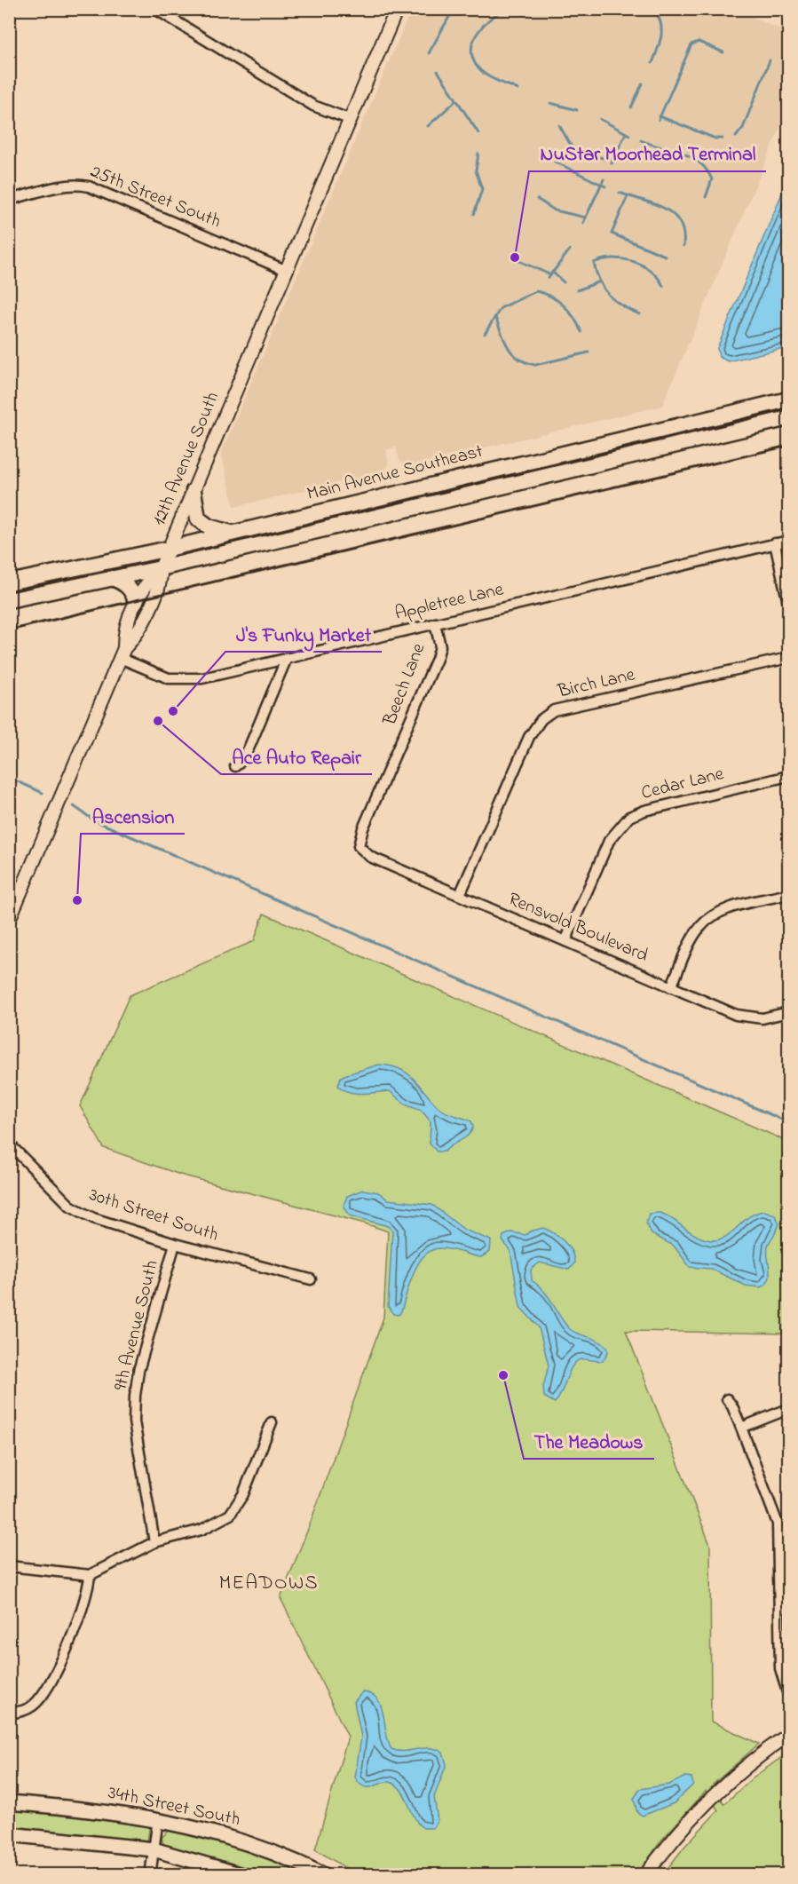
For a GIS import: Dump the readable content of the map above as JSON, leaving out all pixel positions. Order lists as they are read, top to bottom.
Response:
{
  "streets": {
    "main road": ["Main Avenue Southeast", "34th Street South"],
    "street": [
      "25th Street South",
      "12th Avenue South",
      "Appletree Lane",
      "Birch Lane",
      "Beech Lane",
      "Cedar Lane",
      "Rensvold Boulevard",
      "30th Street South",
      "9th Avenue South"
    ]
  },
  "crossings": [
    ["25th Street South", "12th Avenue South"],
    ["12th Avenue South", "Main Avenue Southeast"],
    ["12th Avenue South", "Appletree Lane"],
    ["Appletree Lane", "Beech Lane"],
    ["Birch Lane", "Rensvold Boulevard"],
    ["Beech Lane", "Rensvold Boulevard"],
    ["Cedar Lane", "Rensvold Boulevard"],
    ["30th Street South", "9th Avenue South"]
  ],
  "districts": ["MEADOWS"],
  "places": [
    "NuStar Moorhead Terminal",
    "J's Funky Market",
    "Ace Auto Repair",
    "Ascension",
    "The Meadows"
  ]
}
